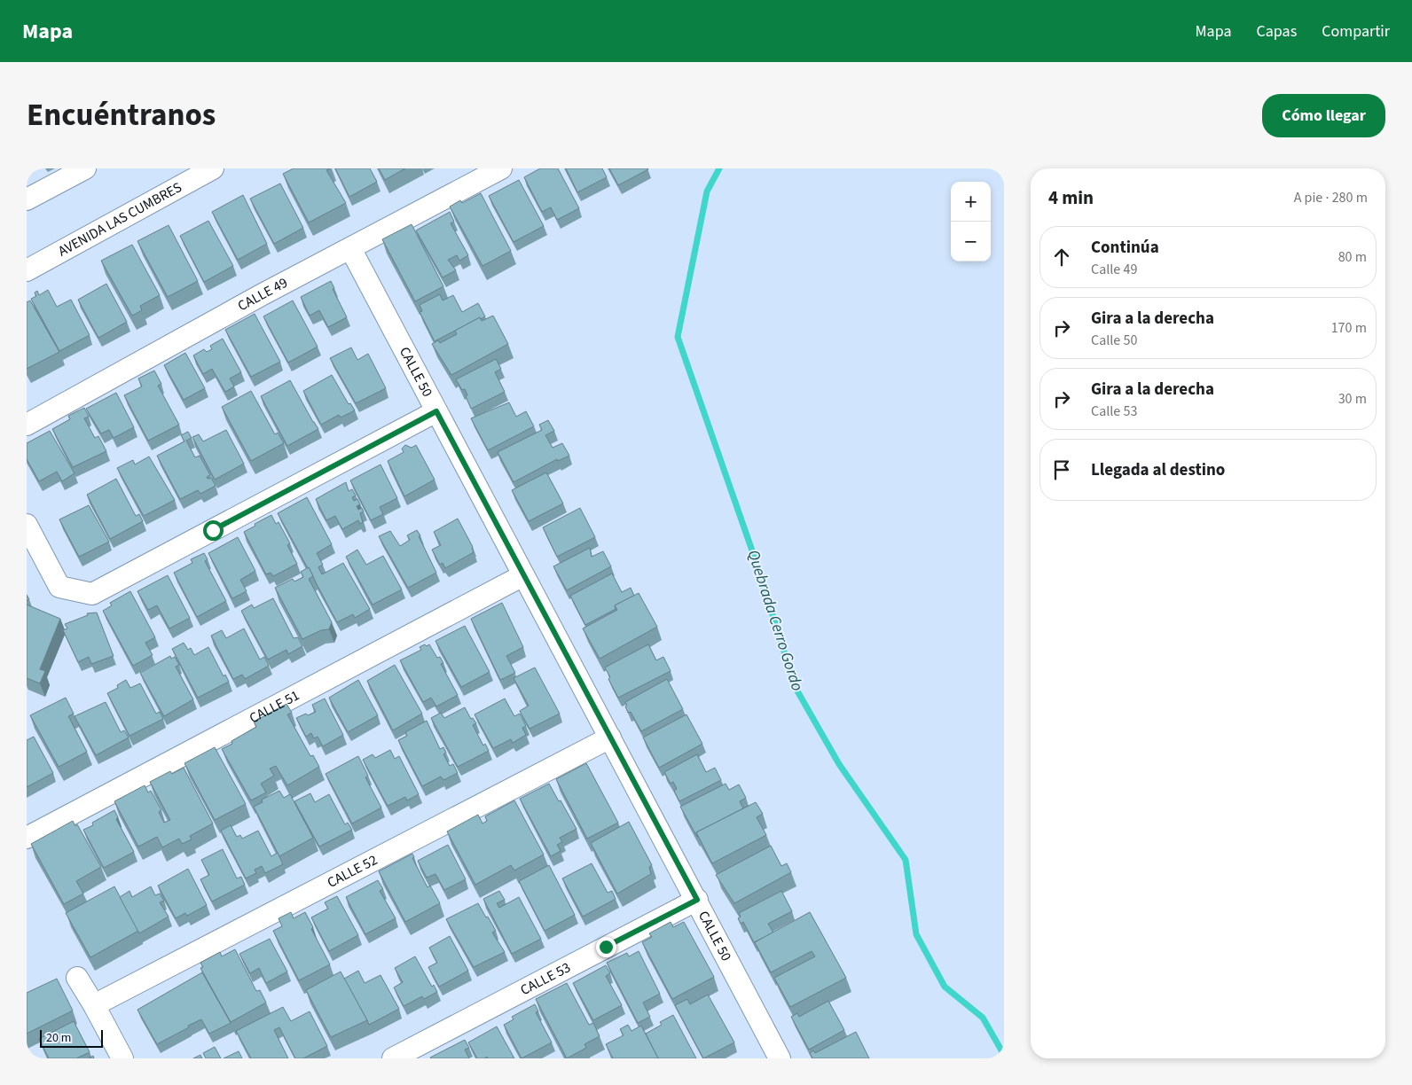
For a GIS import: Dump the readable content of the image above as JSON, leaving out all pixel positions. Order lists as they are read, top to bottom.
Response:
{
  "streets": {
    "street": [
      "AVENIDA LAS CUMBRES",
      "CALLE 49",
      "CALLE 50",
      "CALLE 51",
      "CALLE 52",
      "CALLE 53"
    ]
  },
  "crossings": [
    ["CALLE 49", "CALLE 50"],
    ["CALLE 50", "CALLE 51"],
    ["CALLE 50", "CALLE 52"],
    ["CALLE 50", "CALLE 53"]
  ],
  "water": ["Quebrada Cerro Gordo"],
  "scale_bar": "20 m",
  "page": {
    "header": "Mapa",
    "nav": ["Mapa", "Capas", "Compartir"],
    "title": "Encuéntranos",
    "buttons": "Cómo llegar",
    "heading": ["4 min", "A pie · 280 m"],
    "map_buttons": ["+", "−"],
    "list": [
      ["Continúa", "Calle 49", "80 m"],
      ["Gira a la derecha", "Calle 50", "170 m"],
      ["Gira a la derecha", "Calle 53", "30 m"],
      "Llegada al destino"
    ],
    "scale": "20 m"
  }
}
